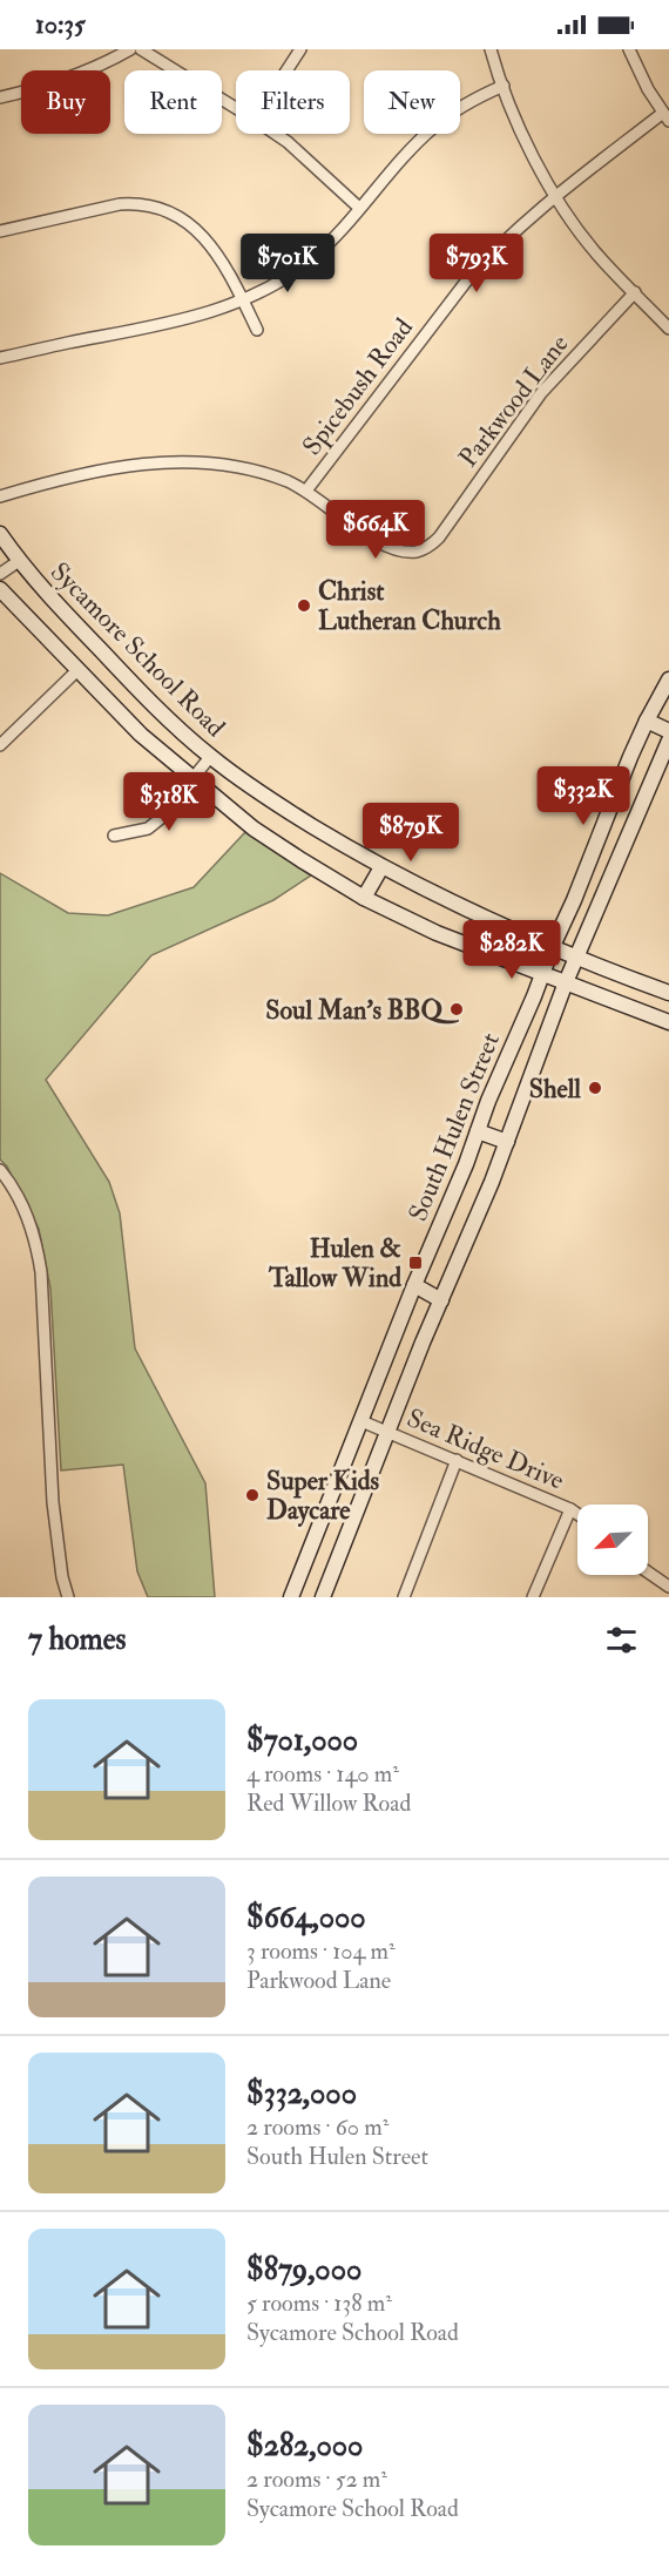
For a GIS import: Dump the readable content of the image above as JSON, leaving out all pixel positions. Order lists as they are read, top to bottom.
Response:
{
  "streets": {
    "main road": ["Sycamore School Road", "South Hulen Street"],
    "street": ["Spicebush Road", "Parkwood Lane", "Sea Ridge Drive"]
  },
  "crossings": [
    ["Spicebush Road", "Parkwood Lane"],
    ["Sycamore School Road", "South Hulen Street"],
    ["South Hulen Street", "Sea Ridge Drive"]
  ],
  "places": {
    "other": [
      "Christ Lutheran Church",
      "Soul Man's BBQ",
      "Shell",
      "Super Kids Daycare"
    ],
    "transit": ["Hulen & Tallow Wind"]
  },
  "north": "bottom left",
  "page": {
    "status": "10:35",
    "chip": [
      "Buy",
      "Rent",
      "Filters",
      "New"
    ],
    "price": [
      "$701K",
      "$793K",
      "$664K",
      "$332K",
      "$318K",
      "$879K",
      "$282K"
    ],
    "heading": "7 homes",
    "list": [
      {
        "name": "$701,000",
        "note": "4 rooms · 140 m² · Red Willow Road"
      },
      {
        "name": "$664,000",
        "note": "3 rooms · 104 m² · Parkwood Lane"
      },
      {
        "name": "$332,000",
        "note": "2 rooms · 60 m² · South Hulen Street"
      },
      {
        "name": "$879,000",
        "note": "5 rooms · 138 m² · Sycamore School Road"
      },
      {
        "name": "$282,000",
        "note": "2 rooms · 52 m² · Sycamore School Road"
      }
    ]
  }
}
